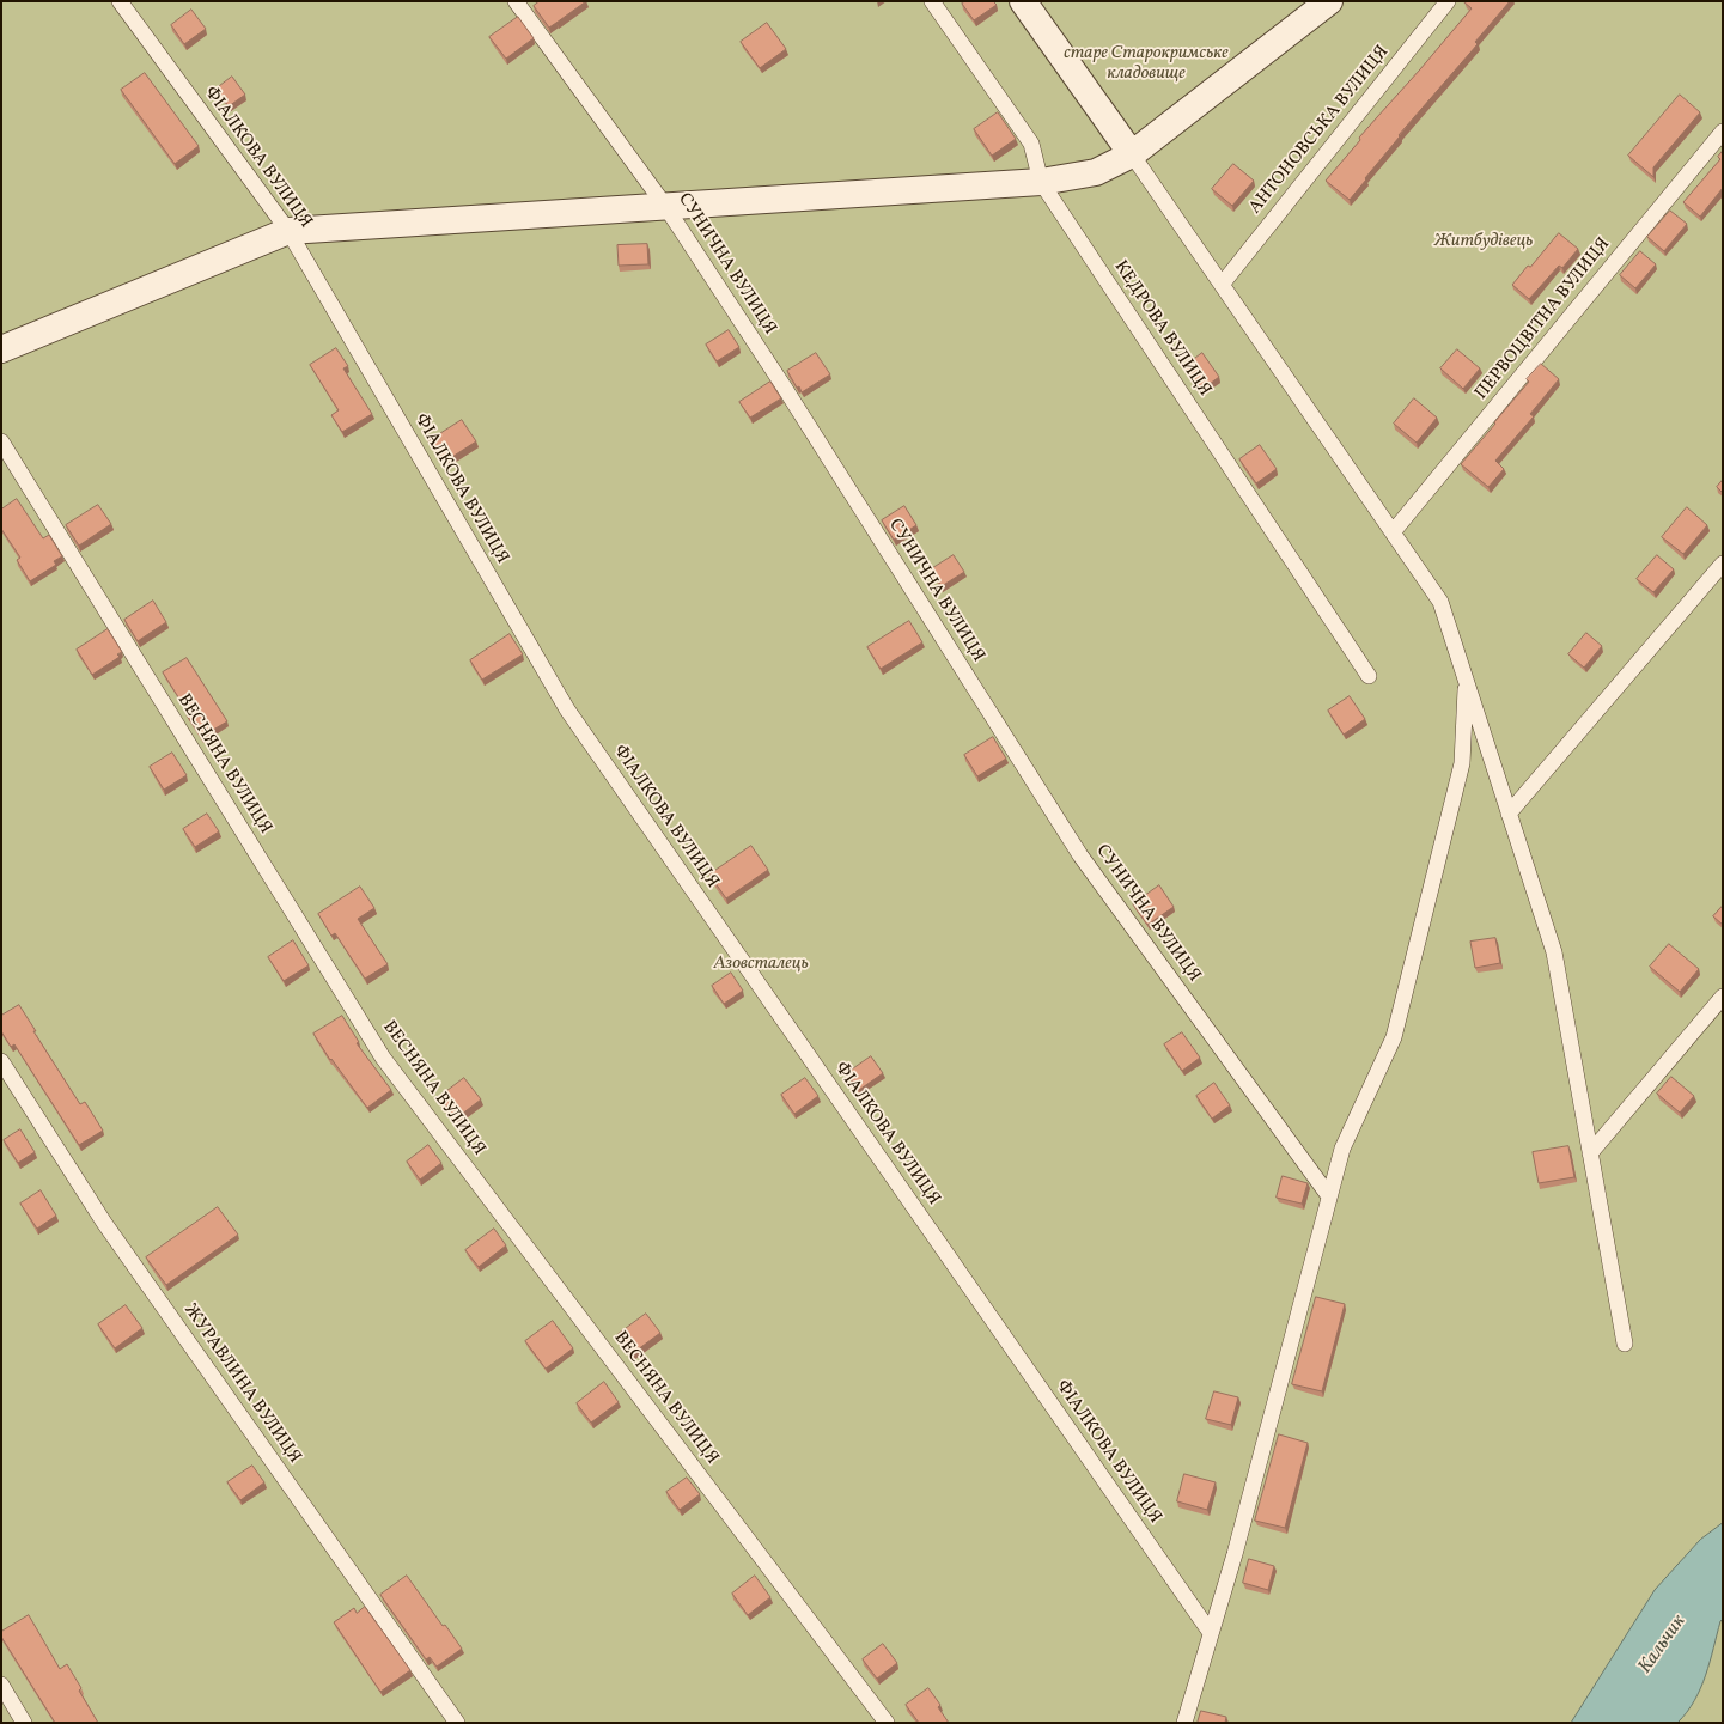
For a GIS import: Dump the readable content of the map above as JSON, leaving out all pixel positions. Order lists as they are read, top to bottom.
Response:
{
  "streets": {
    "lane": [
      "АНТОНОВСЬКА ВУЛИЦЯ",
      "ФІАЛКОВА ВУЛИЦЯ",
      "СУНИЧНА ВУЛИЦЯ",
      "ПЕРВОЦВІТНА ВУЛИЦЯ",
      "КЕДРОВА ВУЛИЦЯ",
      "ВЕСНЯНА ВУЛИЦЯ",
      "ЖУРАВЛИНА ВУЛИЦЯ"
    ]
  },
  "water": ["Кальчик"],
  "parks": ["старе Старокримське кладовище", "Житбудівець", "Азовсталець"]
}
